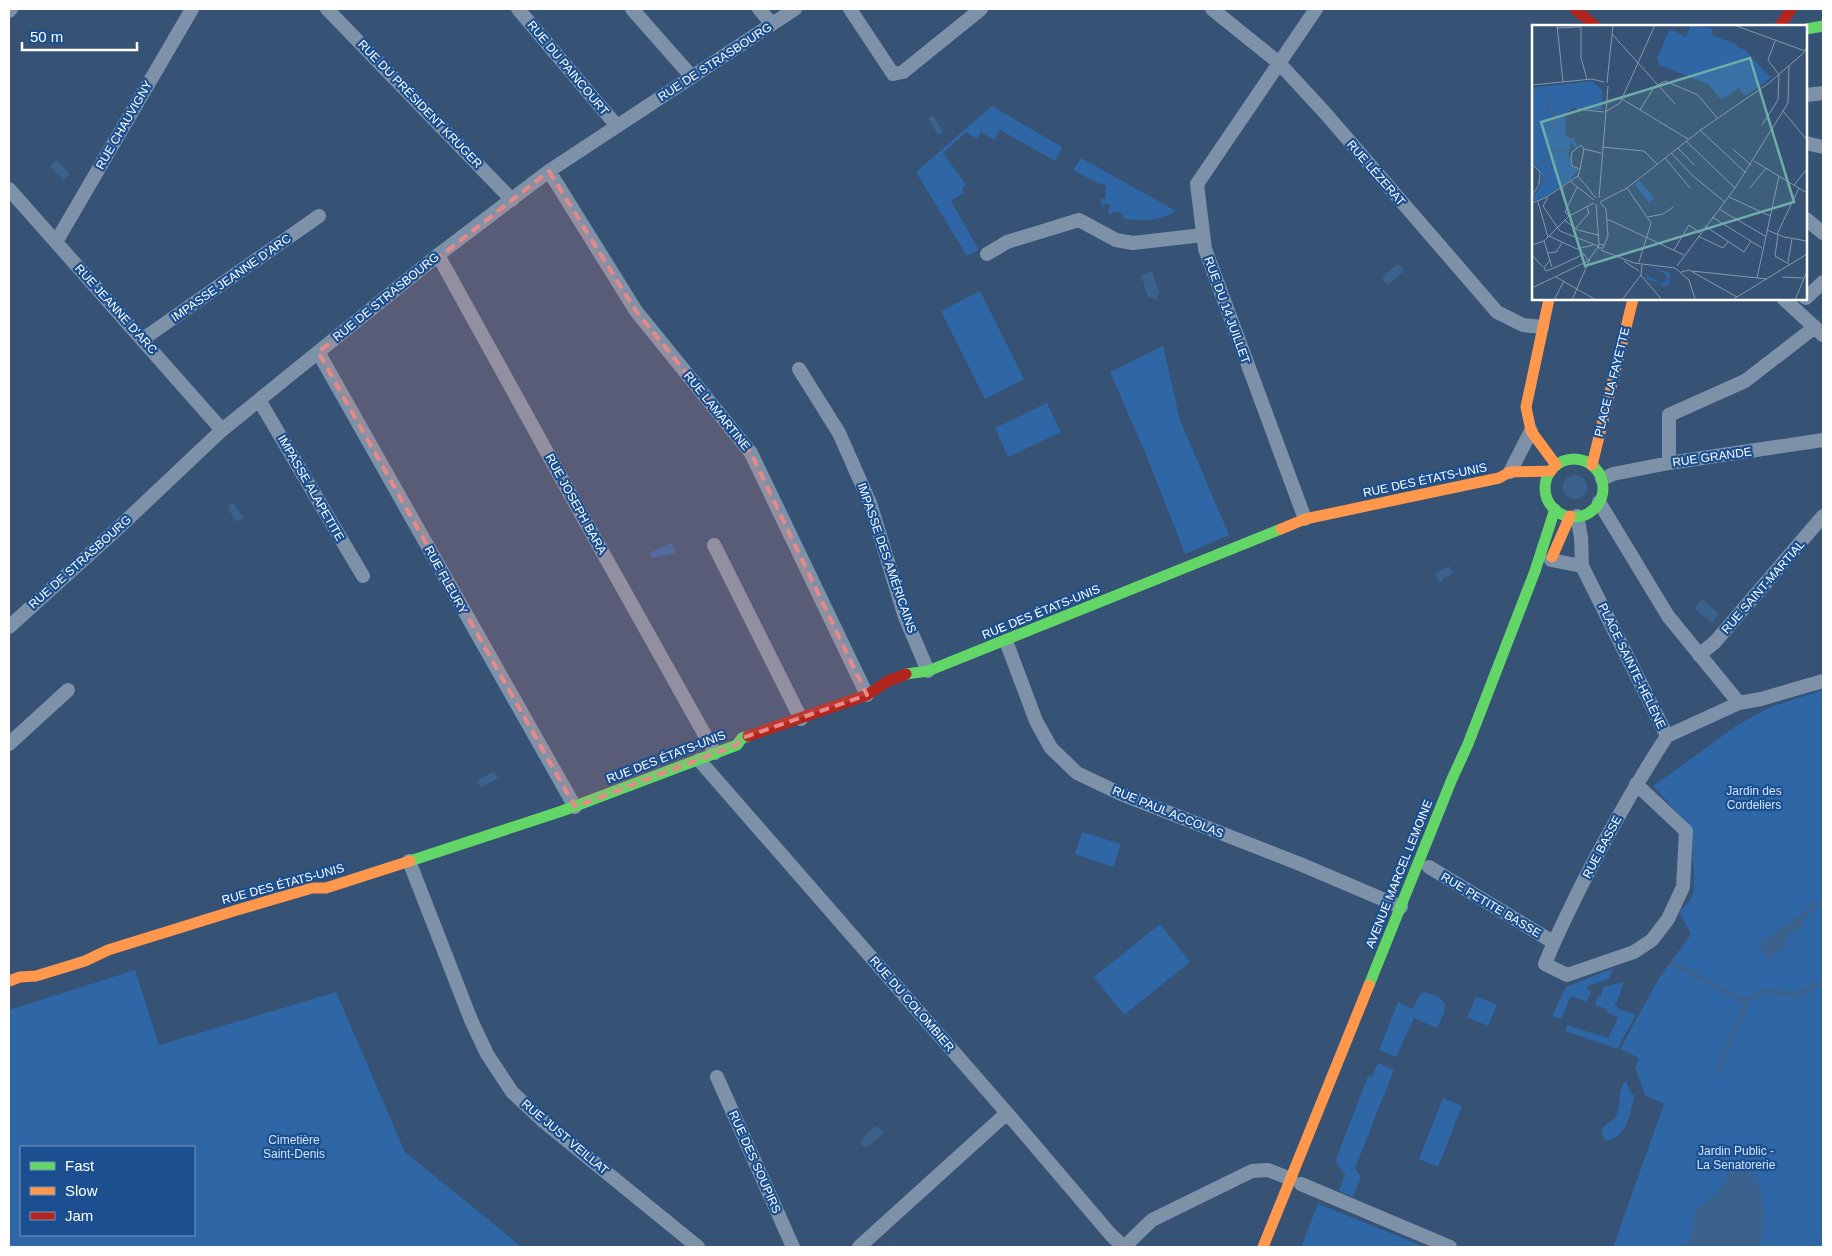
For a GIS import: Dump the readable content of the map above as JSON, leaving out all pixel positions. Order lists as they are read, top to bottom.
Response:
{
  "streets": {
    "main road": ["PLACE LA FAYETTE", "RUE DES ÉTATS-UNIS", "AVENUE MARCEL LEMOINE"],
    "street": [
      "RUE DE STRASBOURG",
      "RUE DU PAINCOURT",
      "RUE DU PRÉSIDENT KRUGER",
      "RUE CHAUVIGNY",
      "RUE LÉZERAT",
      "IMPASSE JEANNE D'ARC",
      "RUE JEANNE D'ARC",
      "RUE DU 14 JUILLET",
      "RUE LAMARTINE",
      "RUE GRANDE",
      "IMPASSE ALAPETITE",
      "RUE JOSEPH BARA",
      "IMPASSE DES AMÉRICAINS",
      "RUE FLEURY",
      "RUE SAINT-MARTIAL",
      "PLACE SAINTE-HÉLÈNE",
      "RUE PAUL ACCOLAS",
      "RUE BASSE",
      "RUE PETITE BASSE",
      "RUE DU COLOMBIER",
      "RUE JUST VEILLAT",
      "RUE DES SOUPIRS"
    ]
  },
  "crossings": [
    ["RUE DE STRASBOURG", "RUE DU PAINCOURT"],
    ["RUE DE STRASBOURG", "RUE DU PRÉSIDENT KRUGER"],
    ["RUE DE STRASBOURG", "RUE JEANNE D'ARC"],
    ["RUE DE STRASBOURG", "RUE LAMARTINE"],
    ["RUE DE STRASBOURG", "IMPASSE ALAPETITE"],
    ["RUE DE STRASBOURG", "RUE JOSEPH BARA"],
    ["RUE DE STRASBOURG", "RUE FLEURY"],
    ["RUE CHAUVIGNY", "RUE JEANNE D'ARC"],
    ["RUE LÉZERAT", "RUE DU 14 JUILLET"],
    ["IMPASSE JEANNE D'ARC", "RUE JEANNE D'ARC"],
    ["RUE DU 14 JUILLET", "RUE DES ÉTATS-UNIS"],
    ["PLACE LA FAYETTE", "RUE GRANDE"],
    ["PLACE LA FAYETTE", "RUE DES ÉTATS-UNIS"],
    ["PLACE LA FAYETTE", "PLACE SAINTE-HÉLÈNE"],
    ["PLACE LA FAYETTE", "AVENUE MARCEL LEMOINE"],
    ["RUE LAMARTINE", "RUE DES ÉTATS-UNIS"],
    ["RUE GRANDE", "RUE DES ÉTATS-UNIS"],
    ["RUE GRANDE", "PLACE SAINTE-HÉLÈNE"],
    ["RUE GRANDE", "AVENUE MARCEL LEMOINE"],
    ["RUE DES ÉTATS-UNIS", "RUE JOSEPH BARA"],
    ["RUE DES ÉTATS-UNIS", "IMPASSE DES AMÉRICAINS"],
    ["RUE DES ÉTATS-UNIS", "RUE FLEURY"],
    ["RUE DES ÉTATS-UNIS", "PLACE SAINTE-HÉLÈNE"],
    ["RUE DES ÉTATS-UNIS", "RUE PAUL ACCOLAS"],
    ["RUE DES ÉTATS-UNIS", "AVENUE MARCEL LEMOINE"],
    ["RUE DES ÉTATS-UNIS", "RUE DU COLOMBIER"],
    ["RUE DES ÉTATS-UNIS", "RUE JUST VEILLAT"],
    ["PLACE SAINTE-HÉLÈNE", "RUE BASSE"],
    ["PLACE SAINTE-HÉLÈNE", "AVENUE MARCEL LEMOINE"],
    ["RUE PAUL ACCOLAS", "AVENUE MARCEL LEMOINE"],
    ["RUE BASSE", "RUE PETITE BASSE"],
    ["AVENUE MARCEL LEMOINE", "RUE PETITE BASSE"]
  ],
  "parks": ["Jardin des Cordeliers", "Cimetière Saint-Denis", "Jardin Public - La Senatorerie"],
  "legend": ["Fast", "Slow", "Jam"],
  "scale_bar": "50 m"
}
